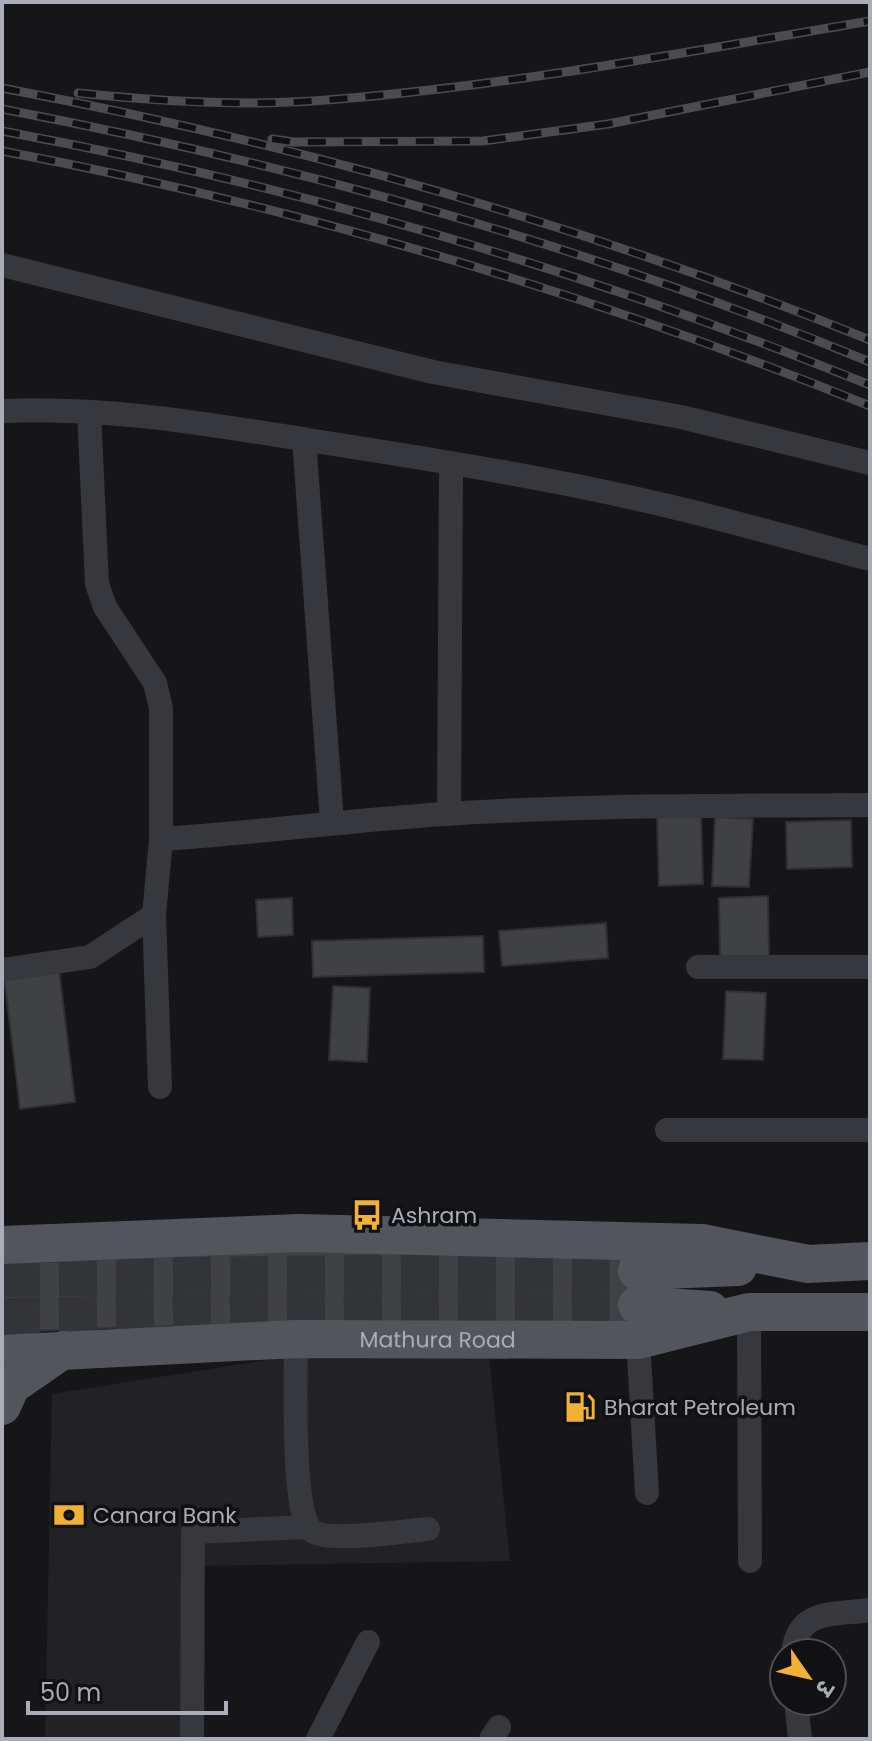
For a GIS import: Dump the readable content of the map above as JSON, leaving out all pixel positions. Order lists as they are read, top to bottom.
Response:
{
  "streets": {
    "main road": ["Mathura Road"]
  },
  "places": {
    "bus stop": ["Ashram"],
    "fuel station": ["Bharat Petroleum"],
    "bank": ["Canara Bank"]
  },
  "scale_bar": "50 m",
  "north": "bottom right"
}
